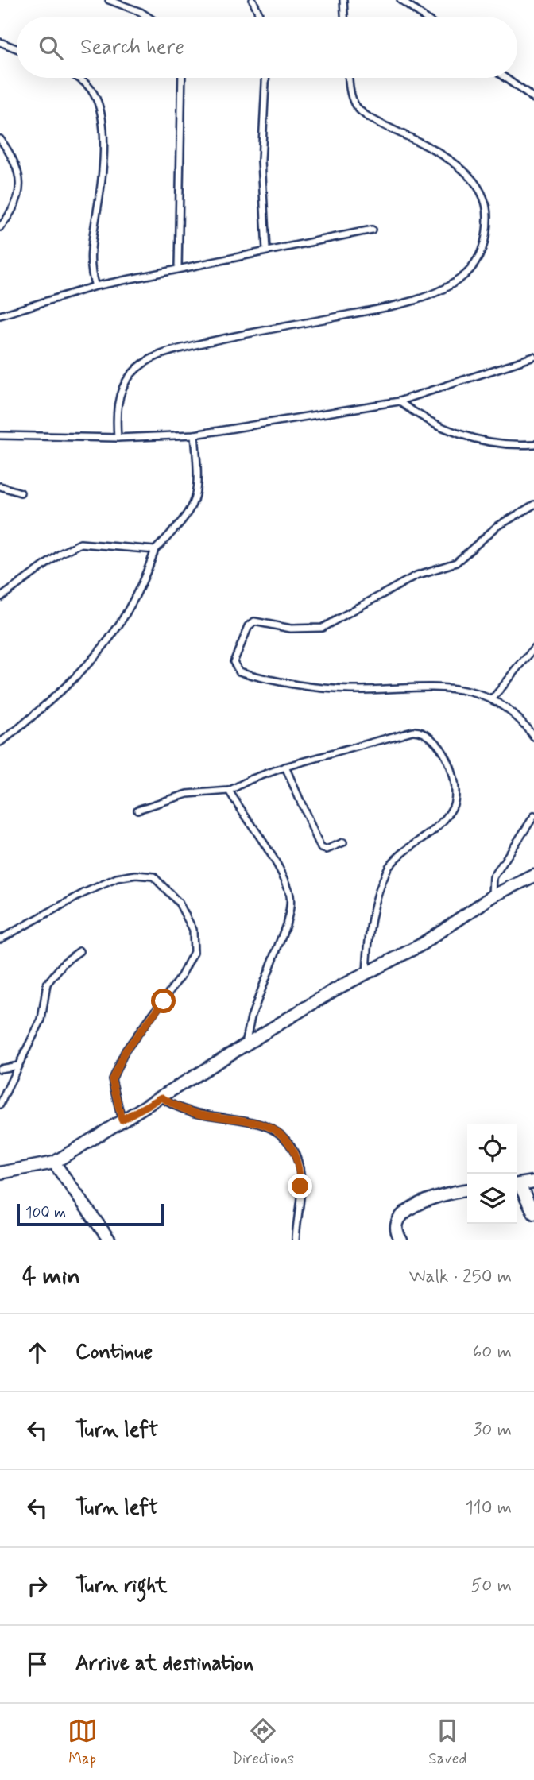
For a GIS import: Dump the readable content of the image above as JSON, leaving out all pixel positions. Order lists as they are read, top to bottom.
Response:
{
  "scale_bar": "100 m",
  "page": {
    "search": "Search here",
    "scale": "100 m",
    "heading": ["4 min", "Walk · 250 m"],
    "list": [
      ["Continue", "60 m"],
      ["Turn left", "30 m"],
      ["Turn left", "110 m"],
      ["Turn right", "50 m"],
      "Arrive at destination"
    ],
    "nav": ["Map", "Directions", "Saved"]
  }
}
